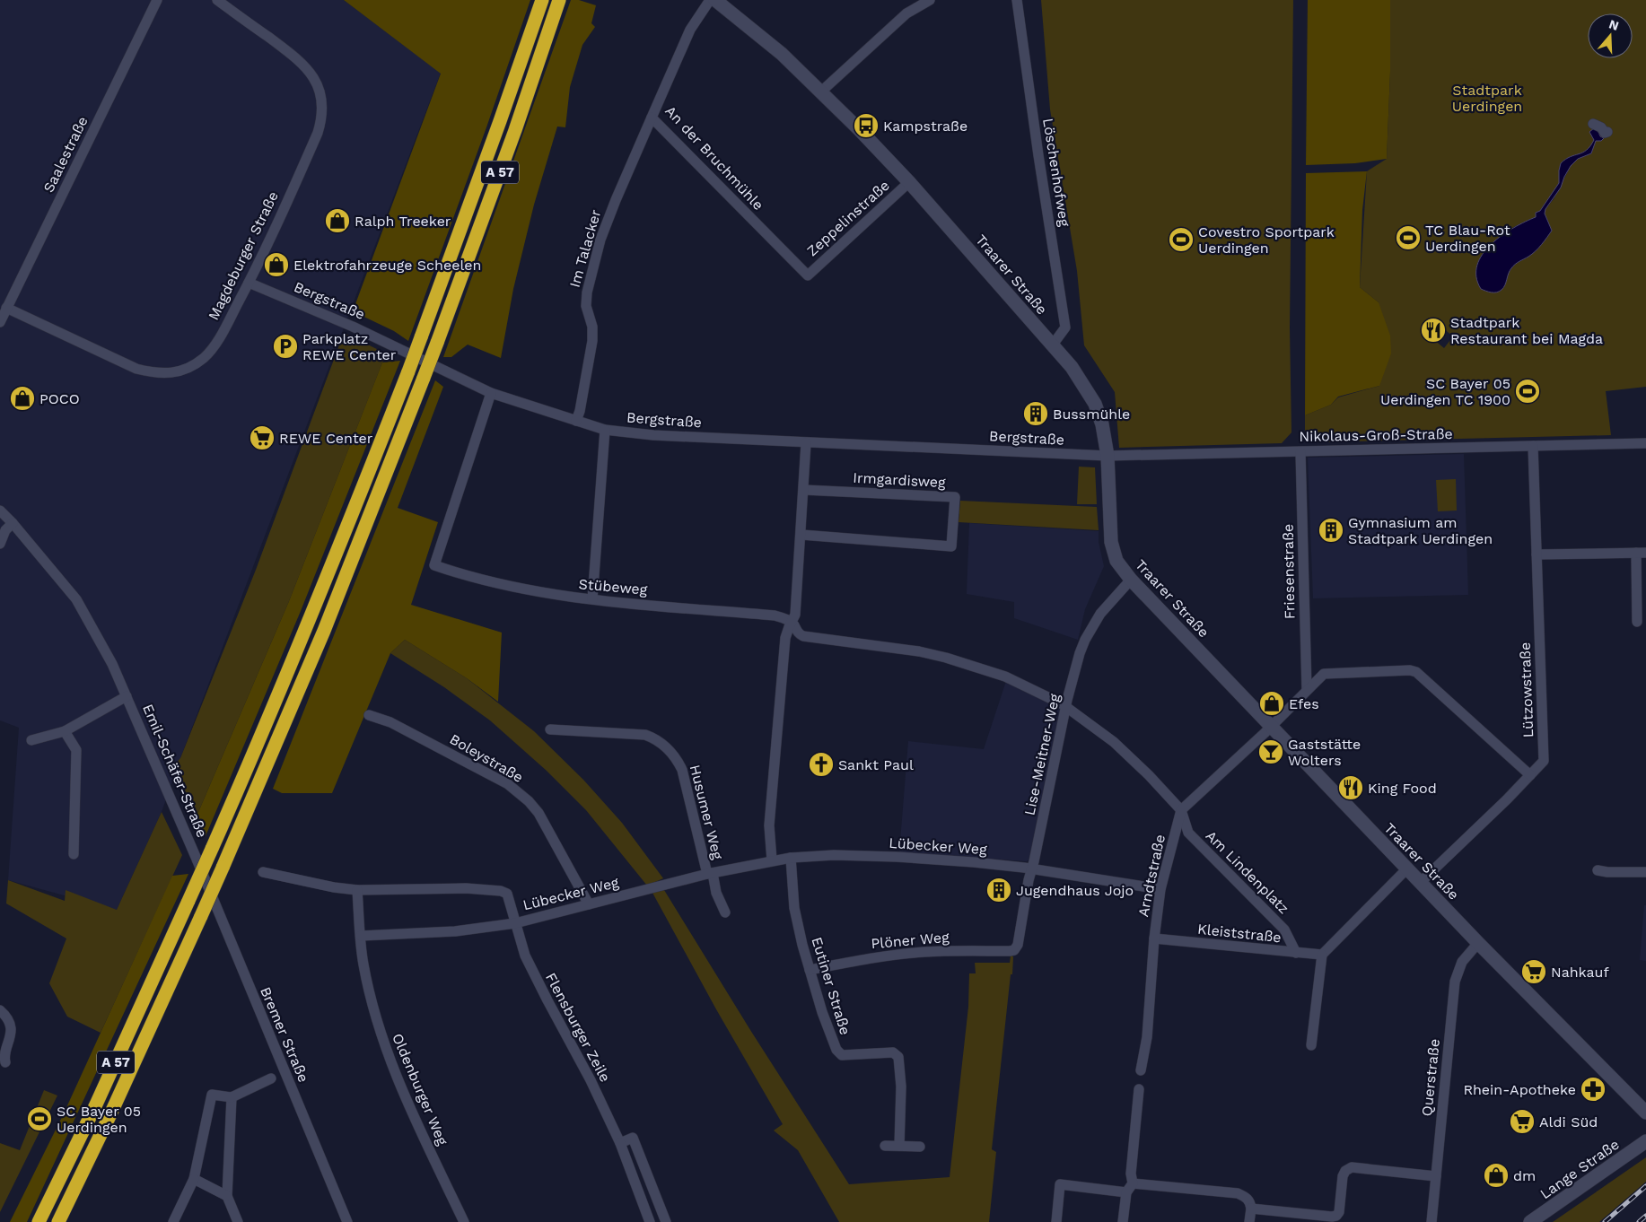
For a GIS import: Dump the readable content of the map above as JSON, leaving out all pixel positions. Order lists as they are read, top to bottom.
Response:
{
  "streets": {
    "highway": ["A 57"],
    "street": [
      "Saalestraße",
      "An der Bruchmühle",
      "Löschenhofweg",
      "Zeppelinstraße",
      "Im Talacker",
      "Magdeburger Straße",
      "Traarer Straße",
      "Bergstraße",
      "Nikolaus-Groß-Straße",
      "Irmgardisweg",
      "Friesenstraße",
      "Stübeweg",
      "Lützowstraße",
      "Lise-Meitner-Weg",
      "Boleystraße",
      "Emil-Schäfer-Straße",
      "Husumer Weg",
      "Lübecker Weg",
      "Am Lindenplatz",
      "Arndtstraße",
      "Kleiststraße",
      "Plöner Weg",
      "Eutiner Straße",
      "Flensburger Zeile",
      "Bremer Straße",
      "Querstraße",
      "Oldenburger Weg",
      "Lange Straße"
    ]
  },
  "crossings": [
    ["Saalestraße", "Magdeburger Straße"],
    ["An der Bruchmühle", "Zeppelinstraße"],
    ["An der Bruchmühle", "Im Talacker"],
    ["Löschenhofweg", "Traarer Straße"],
    ["Zeppelinstraße", "Traarer Straße"],
    ["Im Talacker", "Bergstraße"],
    ["Magdeburger Straße", "Bergstraße"],
    ["Traarer Straße", "Bergstraße"],
    ["Traarer Straße", "Nikolaus-Groß-Straße"],
    ["Traarer Straße", "Lützowstraße"],
    ["Traarer Straße", "Lise-Meitner-Weg"],
    ["Traarer Straße", "Querstraße"],
    ["Bergstraße", "Nikolaus-Groß-Straße"],
    ["Bergstraße", "Stübeweg"],
    ["Nikolaus-Groß-Straße", "Friesenstraße"],
    ["Nikolaus-Groß-Straße", "Lützowstraße"],
    ["Lise-Meitner-Weg", "Lübecker Weg"],
    ["Lise-Meitner-Weg", "Plöner Weg"],
    ["Boleystraße", "Lübecker Weg"],
    ["Emil-Schäfer-Straße", "Bremer Straße"],
    ["Husumer Weg", "Lübecker Weg"],
    ["Lübecker Weg", "Arndtstraße"],
    ["Lübecker Weg", "Eutiner Straße"],
    ["Lübecker Weg", "Flensburger Zeile"],
    ["Lübecker Weg", "Oldenburger Weg"],
    ["Am Lindenplatz", "Arndtstraße"],
    ["Am Lindenplatz", "Kleiststraße"],
    ["Arndtstraße", "Kleiststraße"],
    ["Plöner Weg", "Eutiner Straße"]
  ],
  "parks": ["Stadtpark Uerdingen"],
  "places": {
    "bus stop": ["Kampstraße"],
    "shop": [
      "Ralph Treeker",
      "Elektrofahrzeuge Scheelen",
      "POCO",
      "Efes",
      "dm"
    ],
    "sports": [
      "TC Blau-Rot Uerdingen",
      "Covestro Sportpark Uerdingen",
      "SC Bayer 05 Uerdingen TC 1900",
      "SC Bayer 05 Uerdingen"
    ],
    "restaurant": ["Stadtpark Restaurant bei Magda", "King Food"],
    "parking": ["Parkplatz REWE Center"],
    "building": ["Bussmühle", "Gymnasium am Stadtpark Uerdingen", "Jugendhaus Jojo"],
    "supermarket": ["REWE Center", "Nahkauf", "Aldi Süd"],
    "bar": ["Gaststätte Wolters"],
    "church": ["Sankt Paul"],
    "pharmacy": ["Rhein-Apotheke"]
  },
  "north": "top"
}
